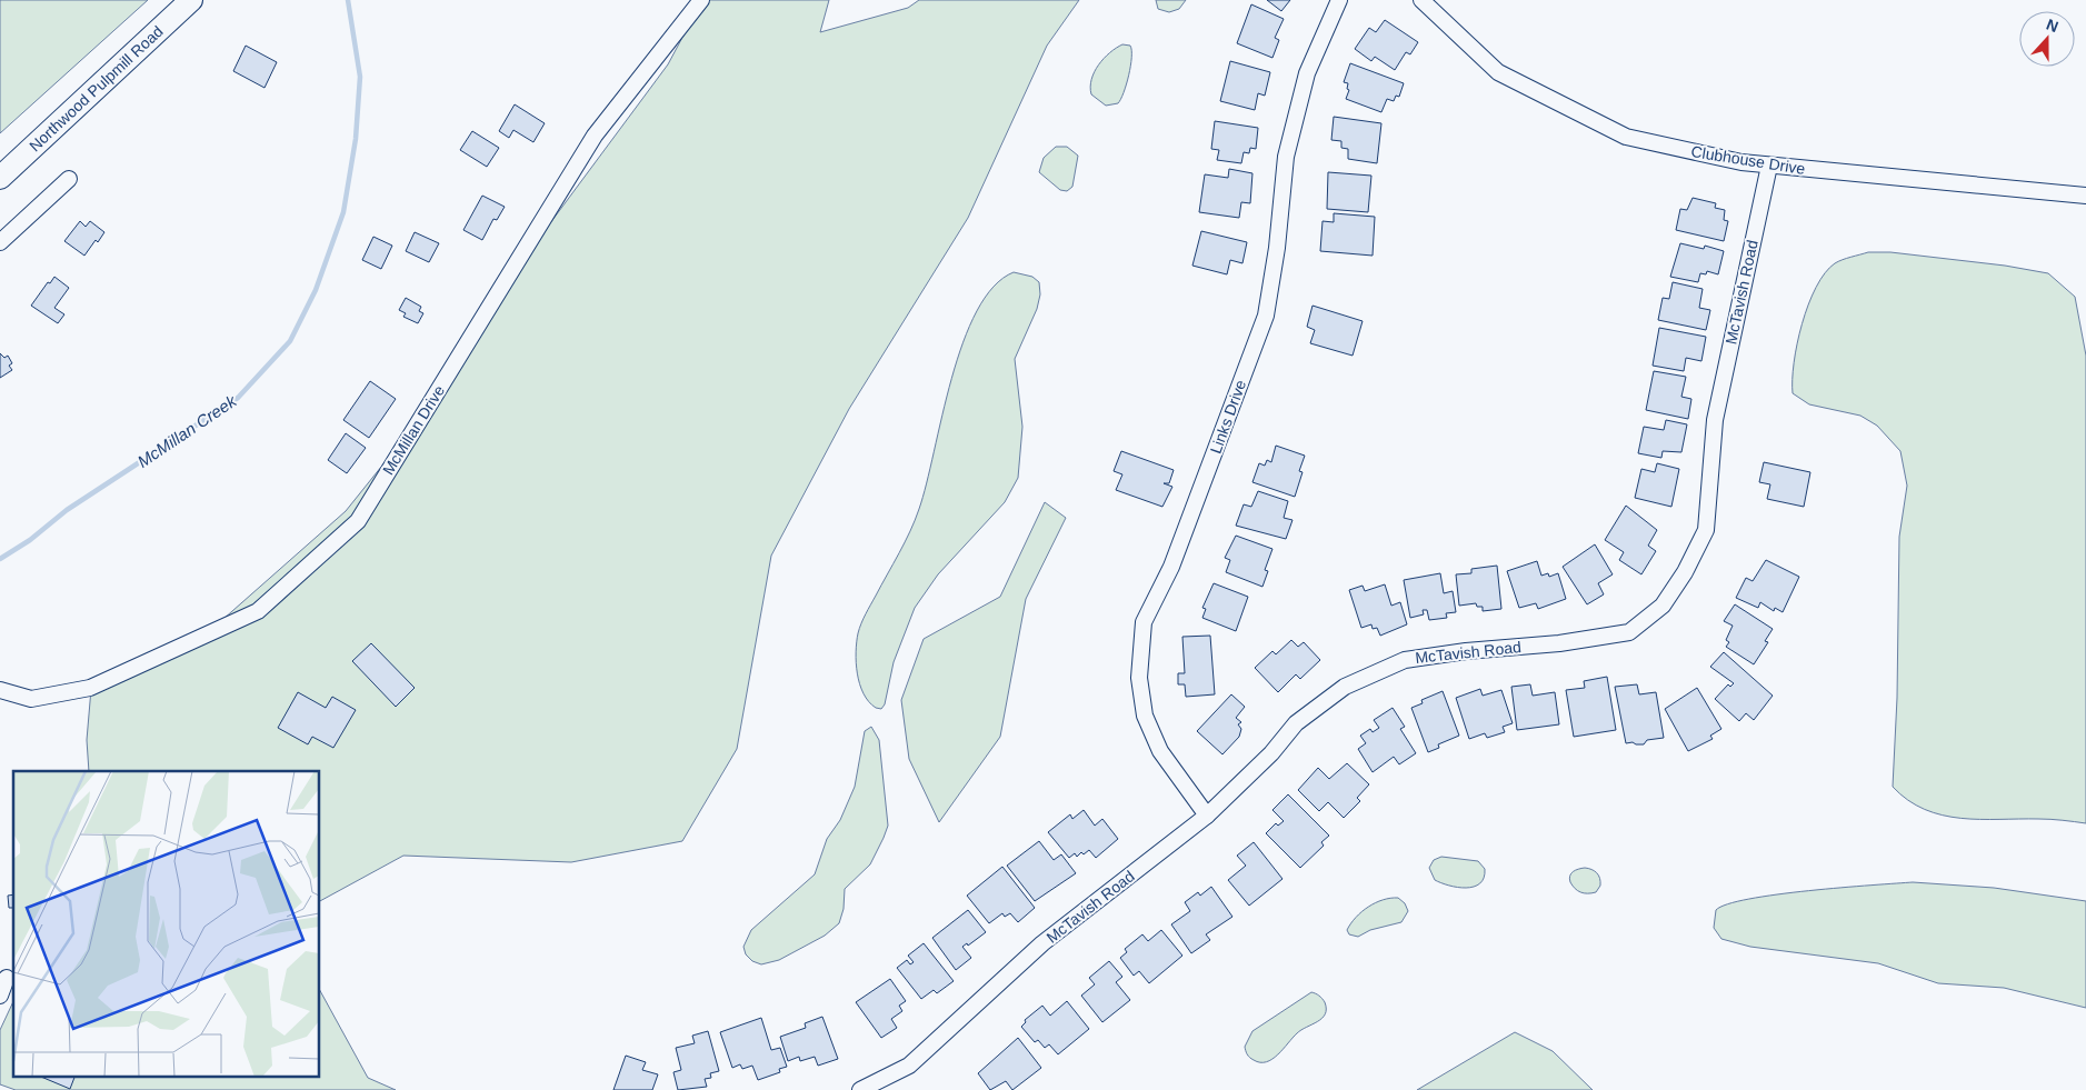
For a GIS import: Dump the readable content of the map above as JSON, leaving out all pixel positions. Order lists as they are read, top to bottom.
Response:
{
  "streets": {
    "street": [
      "Northwood Pulpmill Road",
      "Clubhouse Drive",
      "McTavish Road",
      "Links Drive",
      "McMillan Drive"
    ]
  },
  "crossings": [
    ["Clubhouse Drive", "McTavish Road"],
    ["McTavish Road", "Links Drive"]
  ],
  "water": ["McMillan Creek"],
  "north": "top"
}
